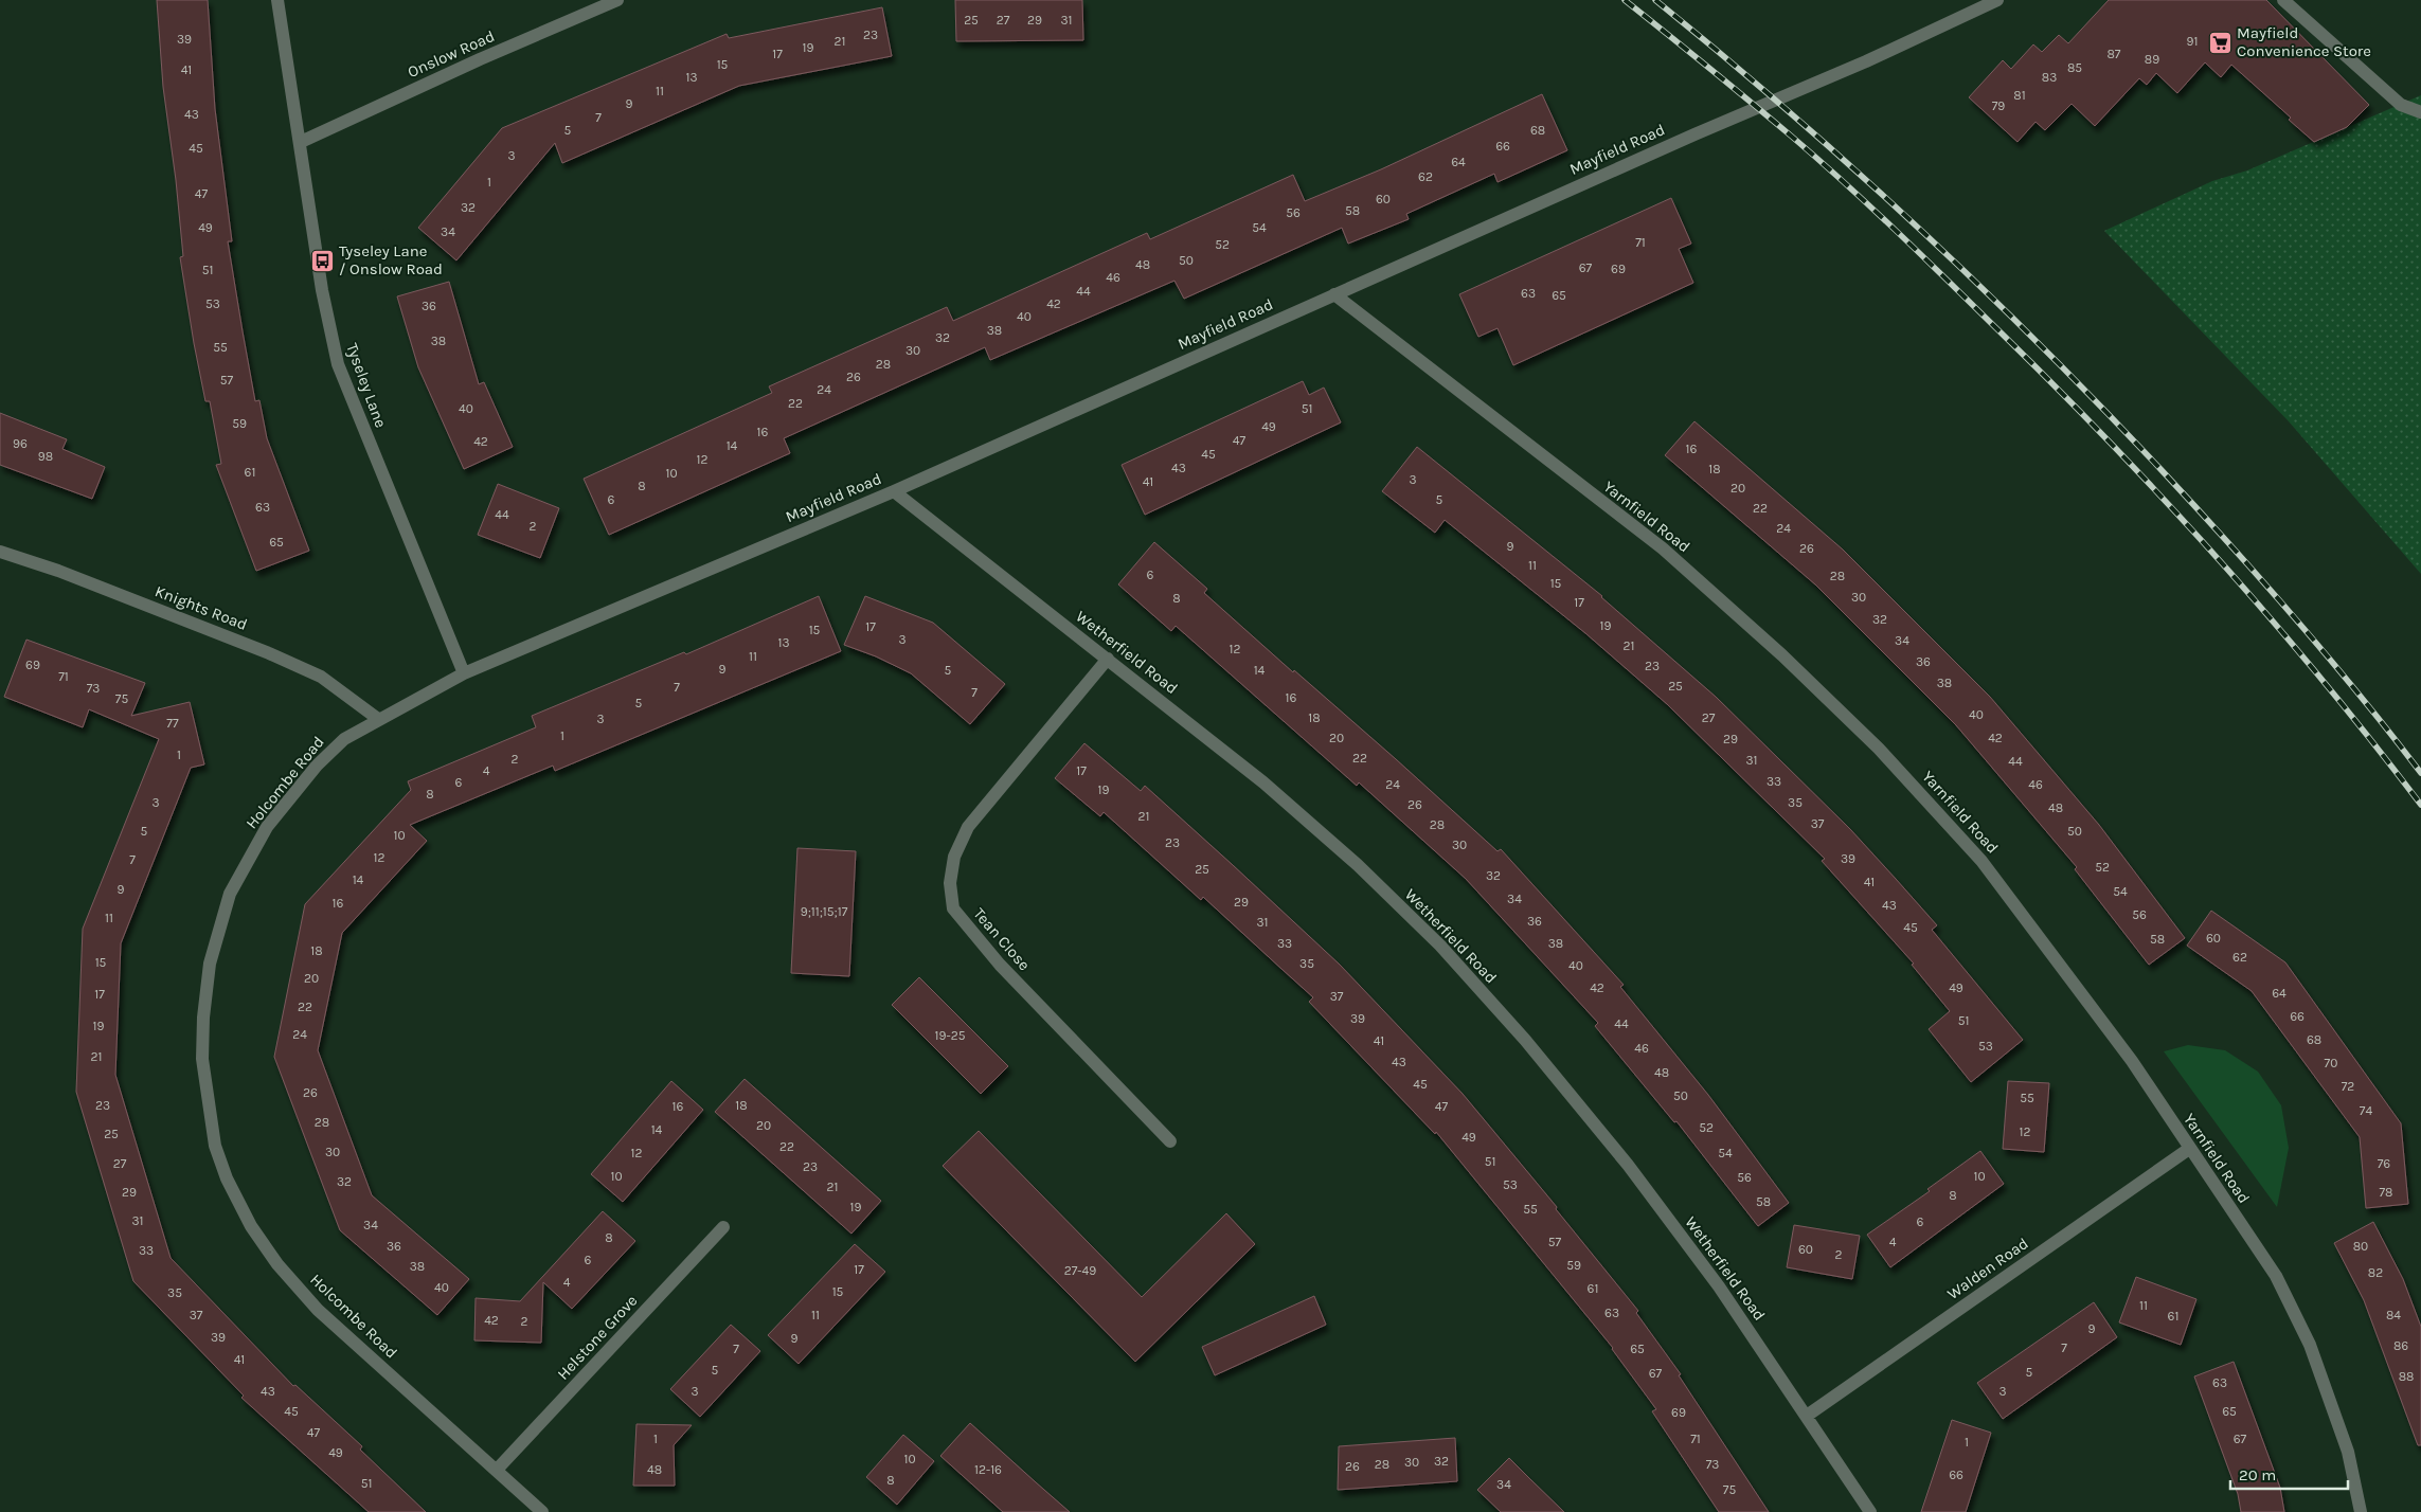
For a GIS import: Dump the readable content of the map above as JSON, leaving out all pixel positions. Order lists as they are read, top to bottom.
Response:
{
  "streets": {
    "street": [
      "Onslow Road",
      "Mayfield Road",
      "Tyseley Lane",
      "Yarnfield Road",
      "Knights Road",
      "Wetherfield Road",
      "Holcombe Road",
      "Tean Close",
      "Walden Road",
      "Helstone Grove"
    ]
  },
  "crossings": [
    ["Onslow Road", "Tyseley Lane"],
    ["Mayfield Road", "Tyseley Lane"],
    ["Mayfield Road", "Yarnfield Road"],
    ["Mayfield Road", "Wetherfield Road"],
    ["Mayfield Road", "Holcombe Road"],
    ["Tyseley Lane", "Holcombe Road"],
    ["Yarnfield Road", "Walden Road"],
    ["Knights Road", "Holcombe Road"],
    ["Wetherfield Road", "Tean Close"],
    ["Wetherfield Road", "Walden Road"],
    ["Holcombe Road", "Helstone Grove"]
  ],
  "places": {
    "supermarket": ["Mayfield Convenience Store"],
    "bus stop": ["Tyseley Lane / Onslow Road"]
  },
  "house_numbers": [
    "25",
    "27",
    "29",
    "31",
    "23",
    "39",
    "21",
    "91",
    "19",
    "17",
    "87",
    "89",
    "15",
    "85",
    "41",
    "13",
    "83",
    "11",
    "81",
    "9",
    "79",
    "43",
    "7",
    "5",
    "68",
    "66",
    "45",
    "3",
    "64",
    "62",
    "1",
    "47",
    "60",
    "32",
    "58",
    "56",
    "49",
    "54",
    "34",
    "71",
    "52",
    "50",
    "48",
    "67",
    "69",
    "51",
    "46",
    "44",
    "63",
    "65",
    "53",
    "42",
    "36",
    "40",
    "38",
    "32",
    "38",
    "55",
    "30",
    "28",
    "26",
    "57",
    "24",
    "22",
    "40",
    "51",
    "59",
    "49",
    "16",
    "47",
    "42",
    "96",
    "14",
    "16",
    "45",
    "98",
    "12",
    "43",
    "18",
    "61",
    "10",
    "3",
    "41",
    "8",
    "20",
    "6",
    "5",
    "63",
    "22",
    "44",
    "2",
    "24",
    "65",
    "9",
    "26",
    "11",
    "6",
    "28",
    "15",
    "30",
    "8",
    "17",
    "32",
    "19",
    "17",
    "15",
    "3",
    "34",
    "13",
    "21",
    "12",
    "11",
    "36",
    "69",
    "23",
    "9",
    "5",
    "14",
    "71",
    "38",
    "25",
    "7",
    "73",
    "7",
    "16",
    "75",
    "5",
    "40",
    "18",
    "27",
    "3",
    "77",
    "1",
    "20",
    "42",
    "29",
    "1",
    "22",
    "2",
    "31",
    "44",
    "4",
    "17",
    "33",
    "6",
    "24",
    "46",
    "19",
    "8",
    "3",
    "35",
    "26",
    "48",
    "21",
    "37",
    "28",
    "5",
    "50",
    "10",
    "23",
    "30",
    "12",
    "39",
    "7",
    "52",
    "25",
    "32",
    "14",
    "41",
    "9",
    "54",
    "34",
    "29",
    "16",
    "43",
    "9;11;15;17",
    "56",
    "11",
    "36",
    "31",
    "45",
    "60",
    "58",
    "33",
    "38",
    "18",
    "62",
    "15",
    "35",
    "40",
    "20",
    "42",
    "49",
    "64",
    "17",
    "37",
    "22",
    "66",
    "39",
    "51",
    "44",
    "19",
    "24",
    "19-25",
    "68",
    "41",
    "53",
    "46",
    "21",
    "43",
    "70",
    "48",
    "45",
    "72",
    "26",
    "50",
    "55",
    "23",
    "18",
    "16",
    "47",
    "74",
    "28",
    "20",
    "52",
    "14",
    "12",
    "25",
    "49",
    "22",
    "30",
    "12",
    "54",
    "51",
    "27",
    "76",
    "23",
    "10",
    "10",
    "56",
    "32",
    "53",
    "21",
    "29",
    "78",
    "8",
    "58",
    "19",
    "55",
    "31",
    "6",
    "34",
    "8",
    "57",
    "4",
    "36",
    "80",
    "60",
    "33",
    "2",
    "6",
    "59",
    "38",
    "17",
    "27-49",
    "82",
    "4",
    "40",
    "61",
    "15",
    "35",
    "11",
    "63",
    "37",
    "11",
    "84",
    "61",
    "42",
    "2",
    "9",
    "39",
    "9",
    "86",
    "7",
    "7",
    "65",
    "41",
    "5",
    "5",
    "67",
    "88",
    "63",
    "43",
    "3",
    "3",
    "45",
    "65",
    "69",
    "47",
    "1",
    "71",
    "67",
    "1",
    "49",
    "10",
    "32",
    "30",
    "28",
    "73",
    "26",
    "48",
    "12-16",
    "66",
    "8",
    "51",
    "34",
    "75"
  ],
  "scale_bar": "20 m"
}
